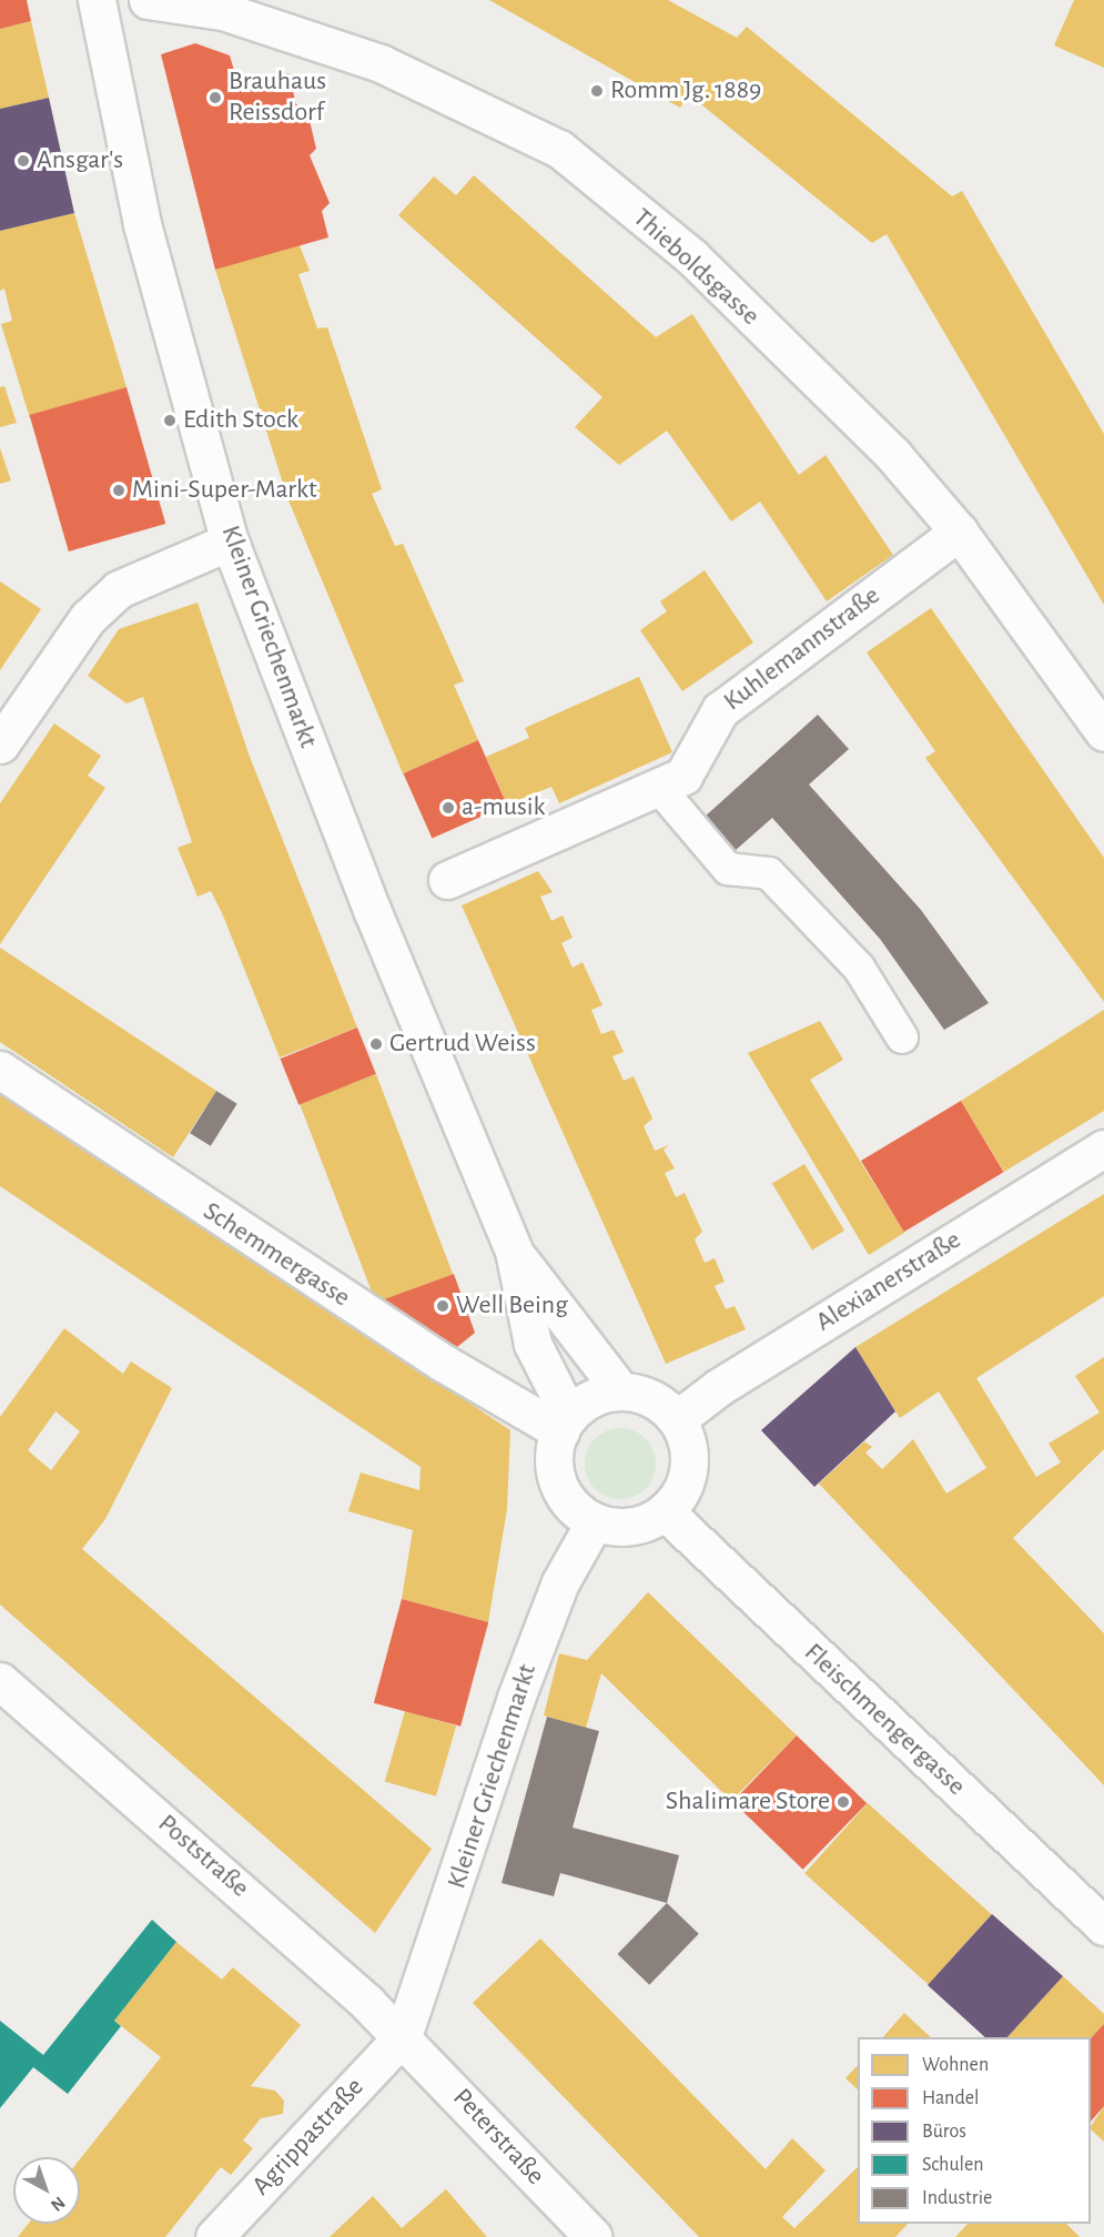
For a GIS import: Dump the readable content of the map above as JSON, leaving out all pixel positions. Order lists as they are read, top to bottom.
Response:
{
  "streets": {
    "street": [
      "Thieboldsgasse",
      "Kleiner Griechenmarkt",
      "Kuhlemannstraße",
      "Schemmergasse",
      "Alexianerstraße",
      "Fleischmengergasse",
      "Poststraße",
      "Agrippastraße",
      "Peterstraße"
    ]
  },
  "crossings": [
    ["Thieboldsgasse", "Kuhlemannstraße"],
    ["Kleiner Griechenmarkt", "Schemmergasse"],
    ["Kleiner Griechenmarkt", "Alexianerstraße"],
    ["Kleiner Griechenmarkt", "Fleischmengergasse"],
    ["Kleiner Griechenmarkt", "Poststraße"],
    ["Kleiner Griechenmarkt", "Agrippastraße"],
    ["Kleiner Griechenmarkt", "Peterstraße"],
    ["Schemmergasse", "Alexianerstraße"],
    ["Schemmergasse", "Fleischmengergasse"],
    ["Alexianerstraße", "Fleischmengergasse"],
    ["Poststraße", "Agrippastraße"],
    ["Poststraße", "Peterstraße"],
    ["Agrippastraße", "Peterstraße"]
  ],
  "places": [
    "Romm Jg. 1889",
    "Brauhaus Reissdorf",
    "Ansgar's",
    "Edith Stock",
    "Mini-Super-Markt",
    "a-musik",
    "Gertrud Weiss",
    "Well Being",
    "Shalimare Store"
  ],
  "legend": [
    "Wohnen",
    "Handel",
    "Büros",
    "Schulen",
    "Industrie"
  ],
  "north": "bottom right"
}
